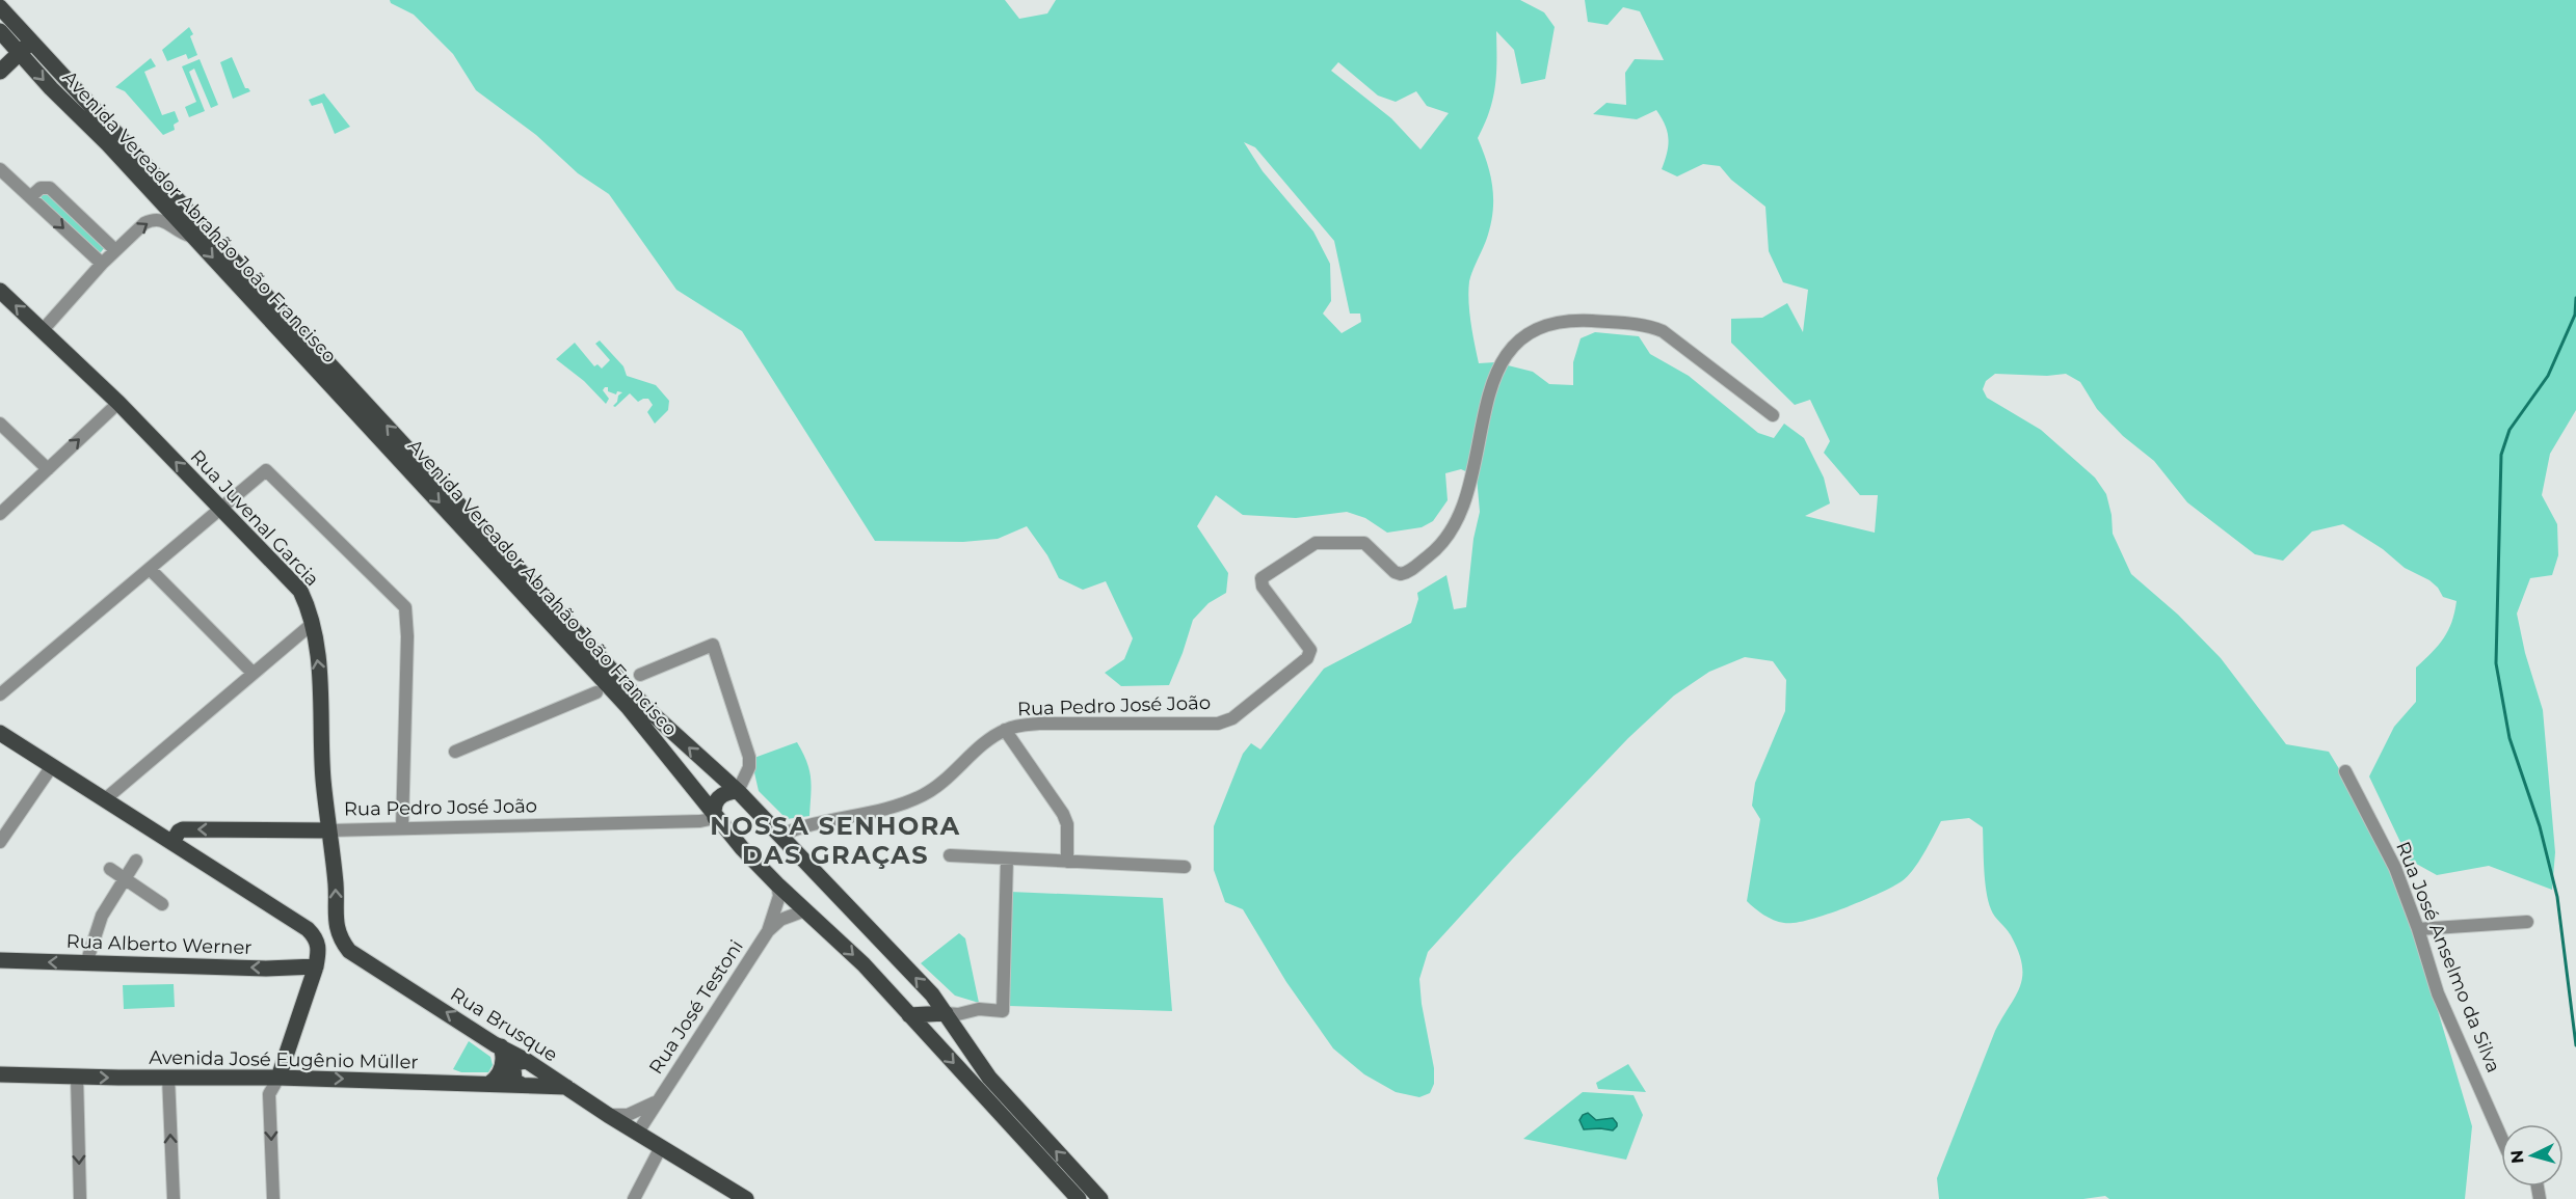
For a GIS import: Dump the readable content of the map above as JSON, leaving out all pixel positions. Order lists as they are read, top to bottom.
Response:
{
  "streets": {
    "main road": [
      "Avenida Vereador Abrahão João Francisco",
      "Rua Juvenal Garcia",
      "Rua Pedro José João",
      "Rua Alberto Werner",
      "Rua Brusque",
      "Avenida José Eugênio Müller"
    ],
    "street": ["Rua José Anselmo da Silva", "Rua José Testoni"]
  },
  "crossings": [
    ["Avenida Vereador Abrahão João Francisco", "Rua Pedro José João"],
    ["Avenida Vereador Abrahão João Francisco", "Rua José Testoni"],
    ["Rua Juvenal Garcia", "Rua Pedro José João"],
    ["Rua Juvenal Garcia", "Rua Brusque"],
    ["Rua José Testoni", "Rua Brusque"],
    ["Rua Brusque", "Avenida José Eugênio Müller"]
  ],
  "one_way": [
    "Rua Juvenal Garcia",
    "Rua Alberto Werner",
    "Rua Brusque",
    "Avenida José Eugênio Müller"
  ],
  "districts": ["NOSSA SENHORA DAS GRAÇAS"],
  "north": "left"
}
